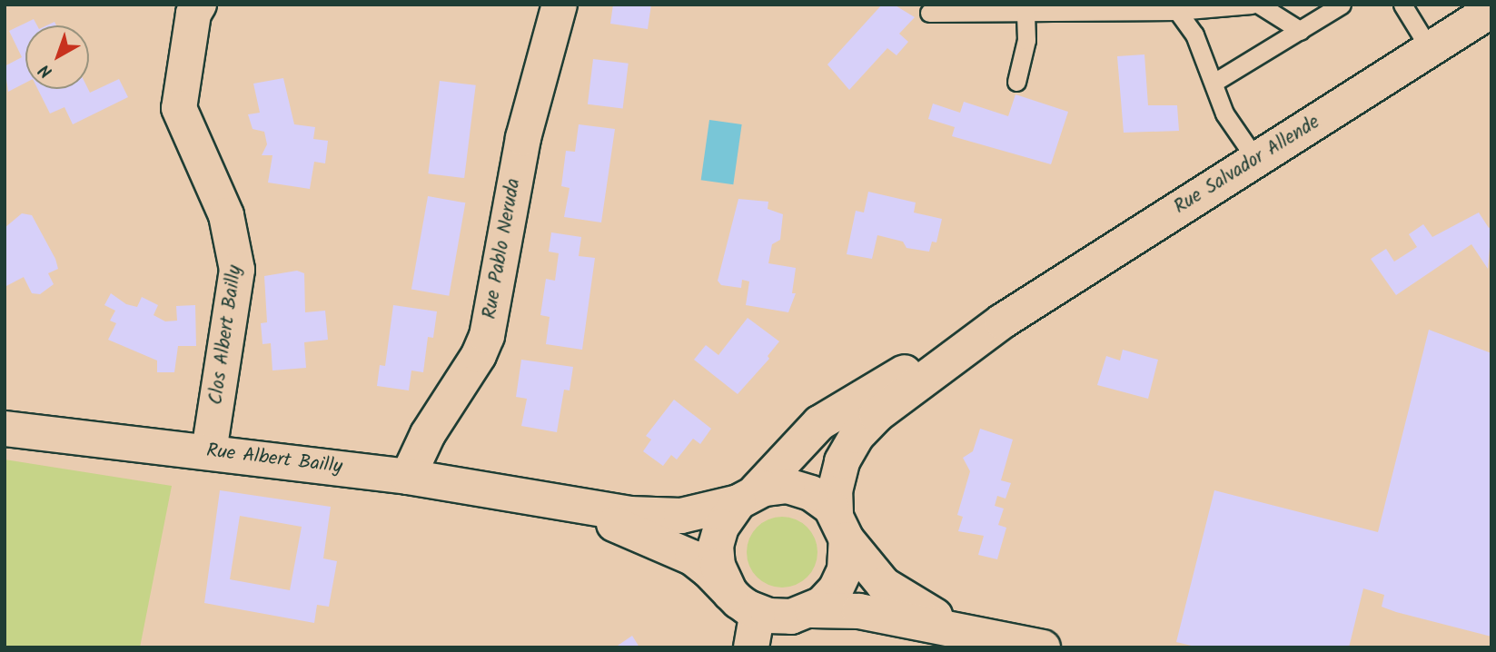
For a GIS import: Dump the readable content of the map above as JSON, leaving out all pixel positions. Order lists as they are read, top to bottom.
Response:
{
  "streets": {
    "main road": [
      "Rue Salvador Allende",
      "Rue Pablo Neruda",
      "Clos Albert Bailly",
      "Rue Albert Bailly"
    ]
  },
  "crossings": [
    ["Rue Pablo Neruda", "Rue Albert Bailly"],
    ["Clos Albert Bailly", "Rue Albert Bailly"]
  ],
  "north": "bottom left"
}
